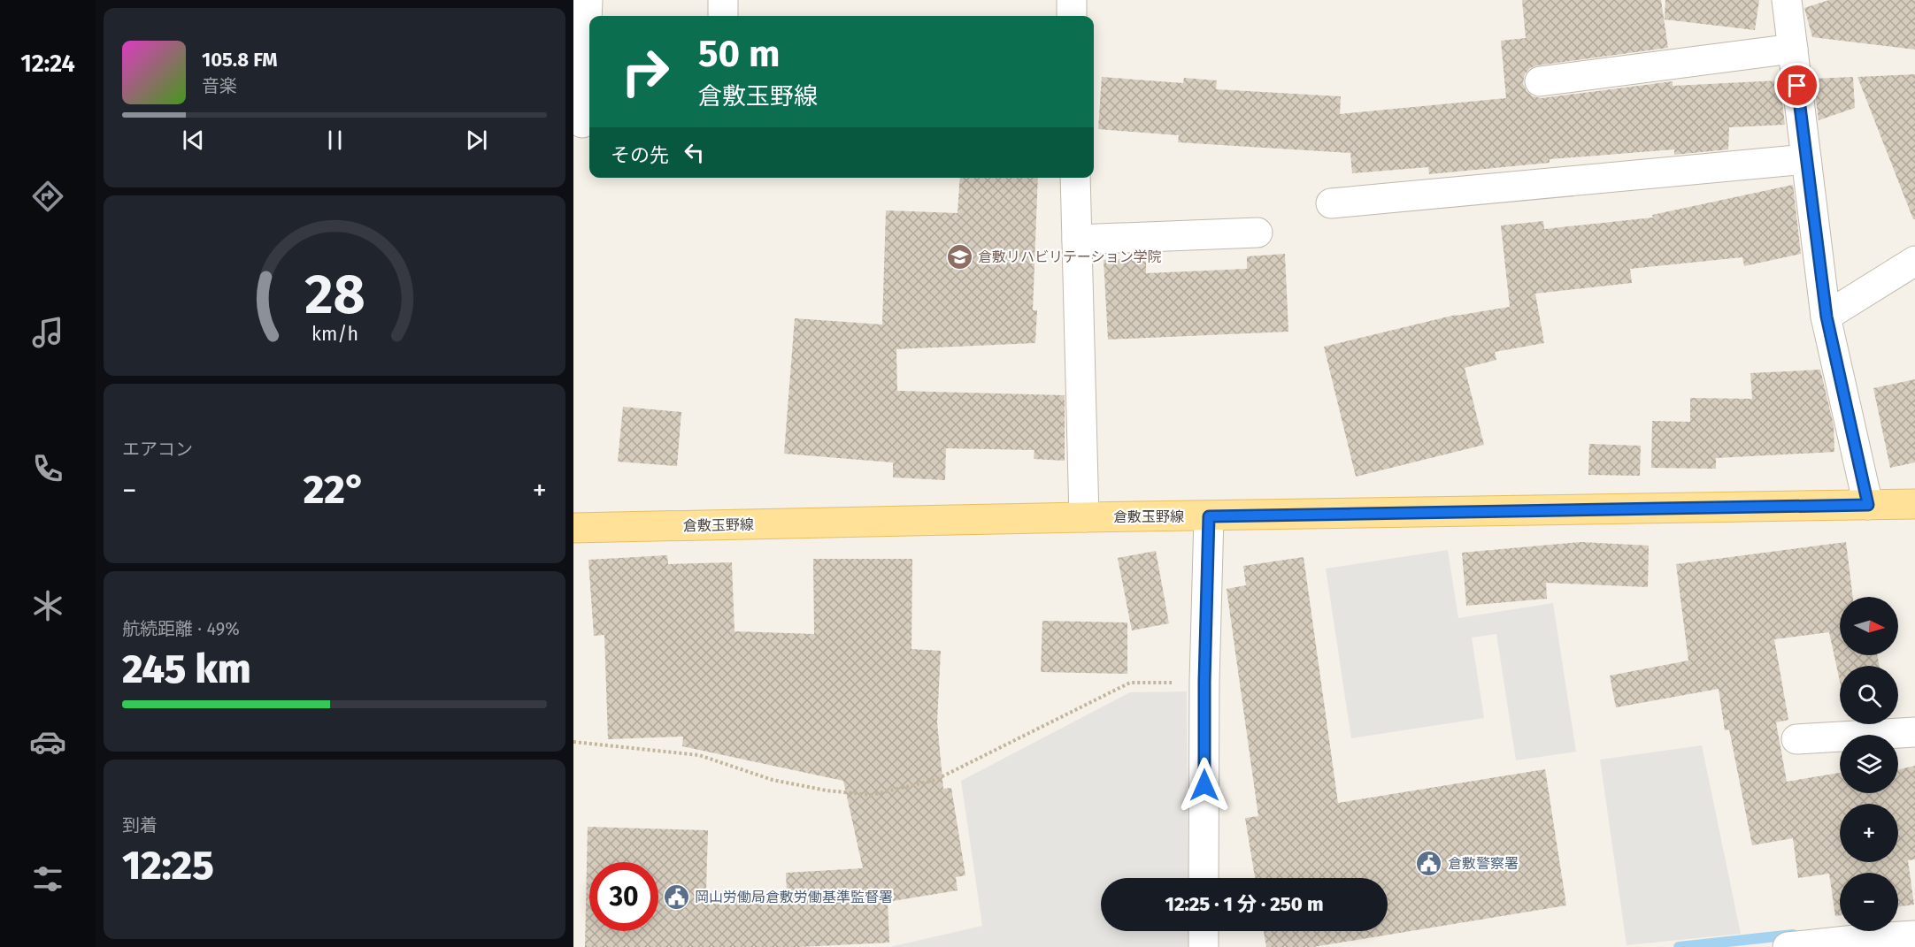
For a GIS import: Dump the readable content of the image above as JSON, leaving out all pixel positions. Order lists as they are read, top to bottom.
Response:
{
  "streets": {
    "main road": ["倉敷玉野線"]
  },
  "places": {
    "school or university": ["倉敷リハビリテーション学院"],
    "public building": ["倉敷警察署", "岡山労働局倉敷労働基準監督署"]
  },
  "north": "right",
  "page": {
    "tabs": "12:24",
    "turn": ["50 m", "倉敷玉野線"],
    "song": ["105.8 FM", "音楽"],
    "then": "その先",
    "tile": [
      "エアコン",
      ["航続距離 · 49%", "245 km"],
      ["到着", "12:25"]
    ],
    "heat": ["−", "22°", "+"],
    "map_buttons": ["+", "−"],
    "limit": "30",
    "trip": "12:25 · 1 分 · 250 m",
    "gauge": ["28", "km/h"]
  }
}
